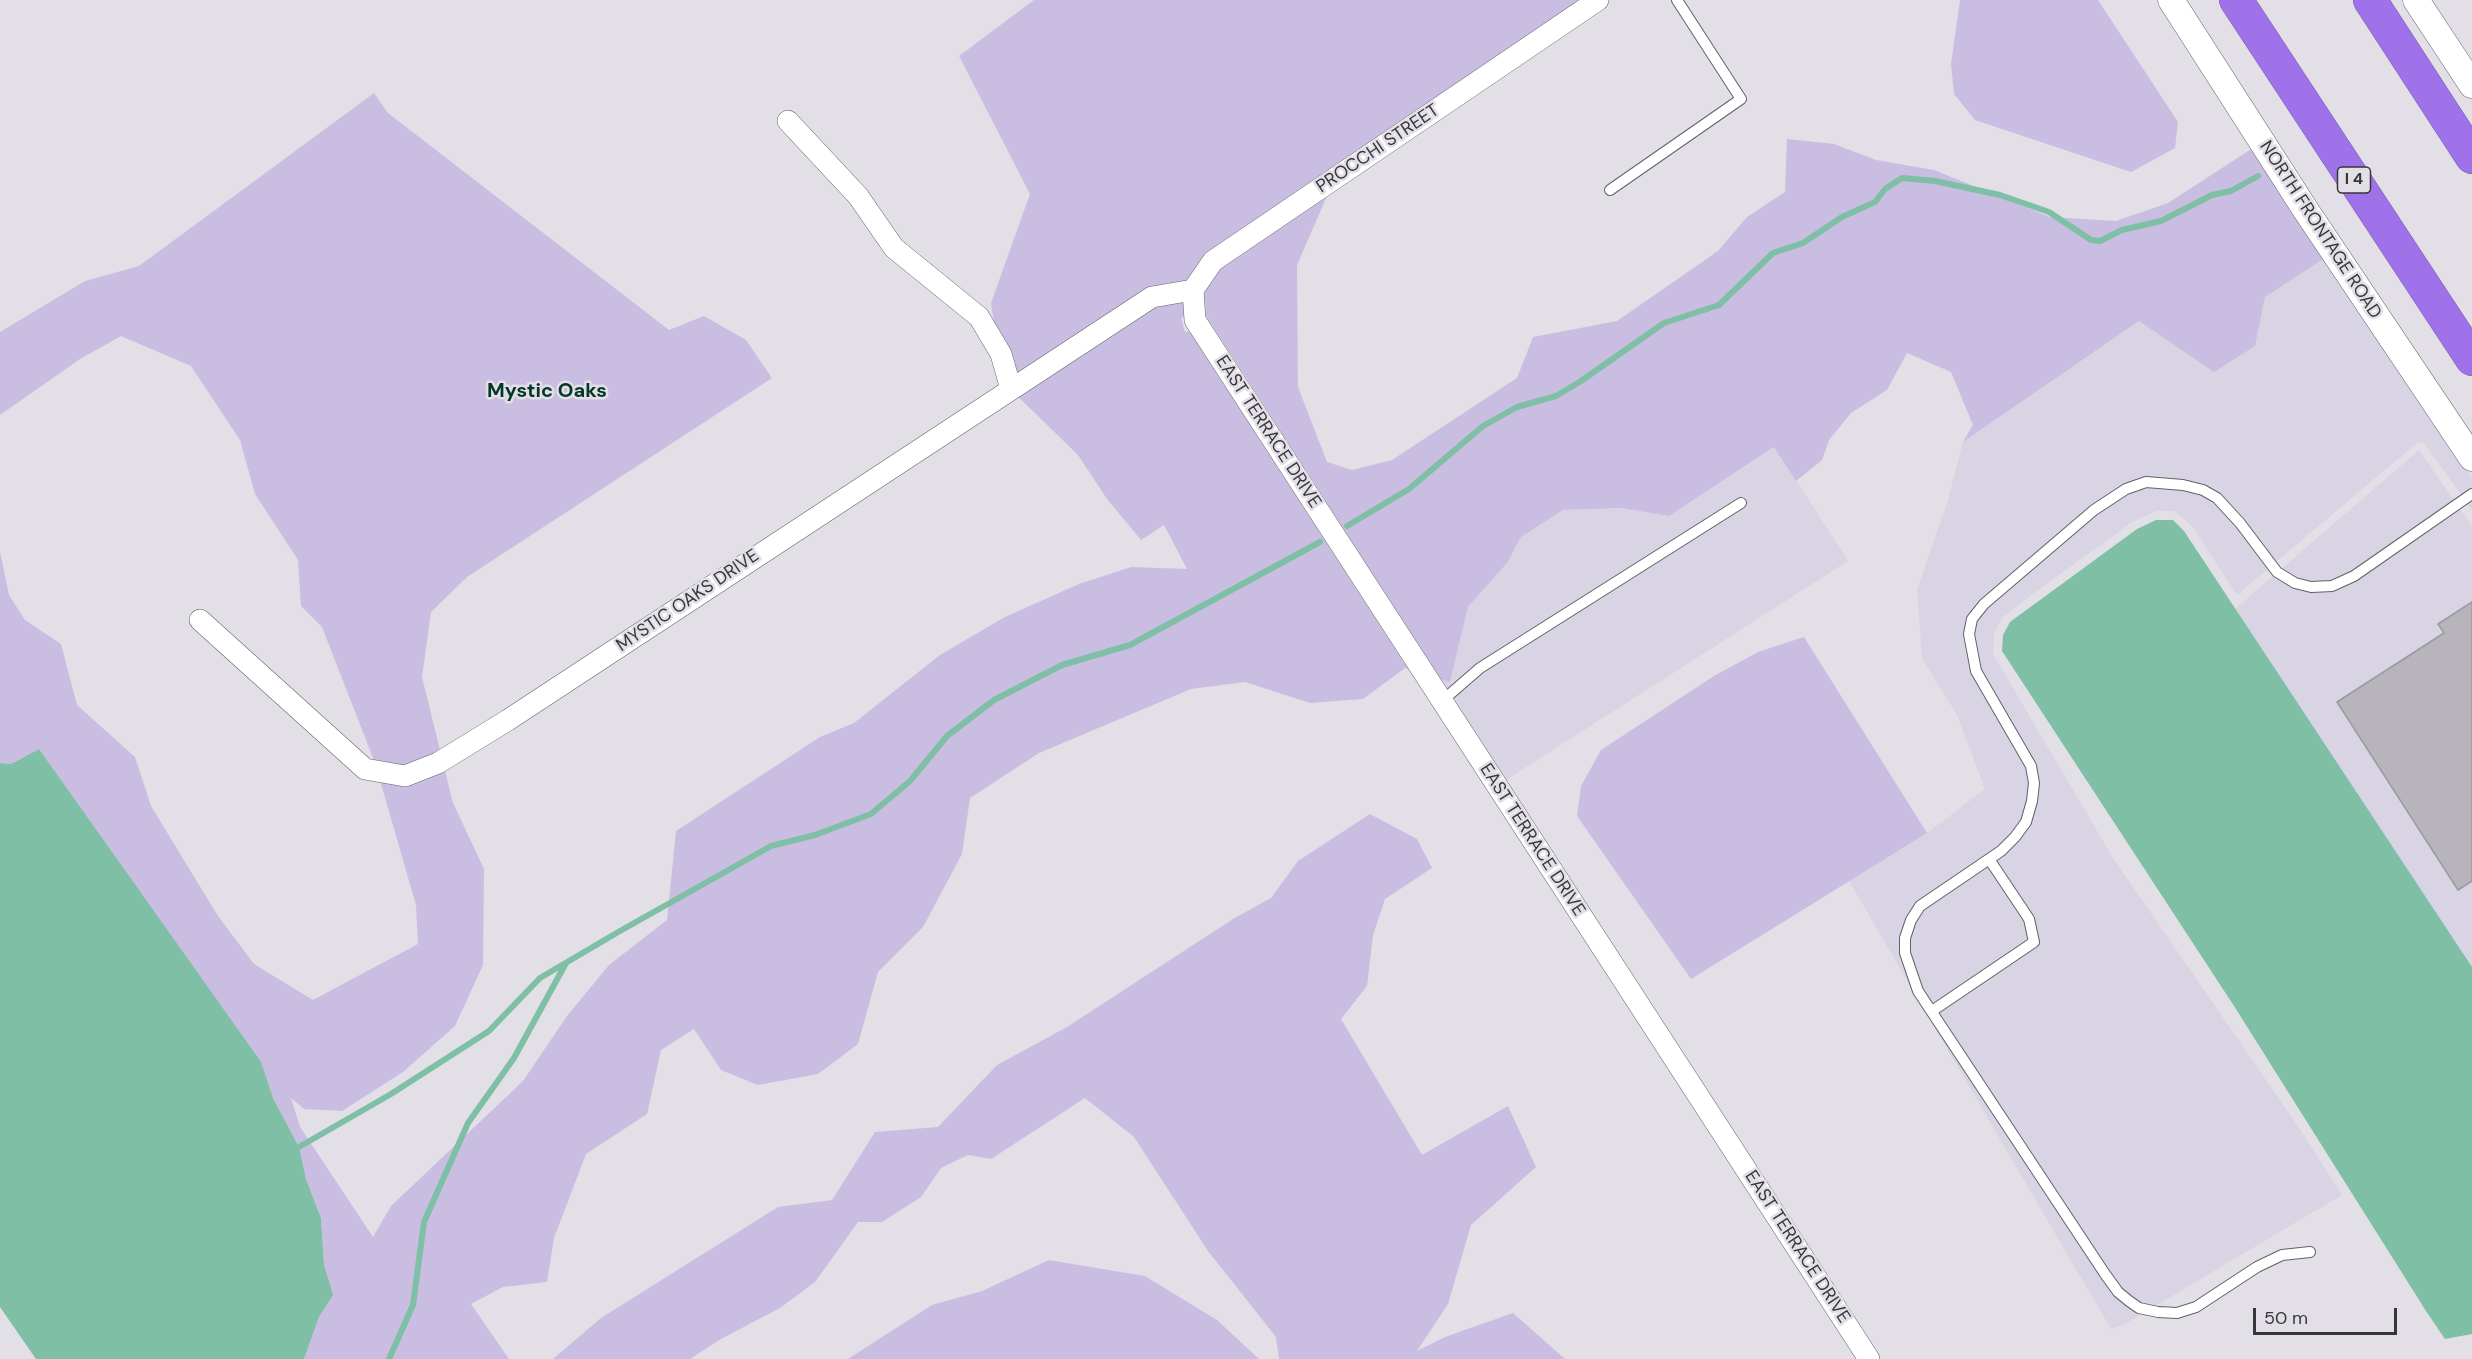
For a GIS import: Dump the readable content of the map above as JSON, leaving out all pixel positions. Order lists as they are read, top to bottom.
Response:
{
  "streets": {
    "highway": ["I 4"],
    "street": [
      "PROCCHI STREET",
      "NORTH FRONTAGE ROAD",
      "EAST TERRACE DRIVE",
      "MYSTIC OAKS DRIVE"
    ]
  },
  "crossings": [
    ["PROCCHI STREET", "EAST TERRACE DRIVE"],
    ["PROCCHI STREET", "MYSTIC OAKS DRIVE"],
    ["EAST TERRACE DRIVE", "MYSTIC OAKS DRIVE"]
  ],
  "districts": ["Mystic Oaks"],
  "scale_bar": "50 m"
}
